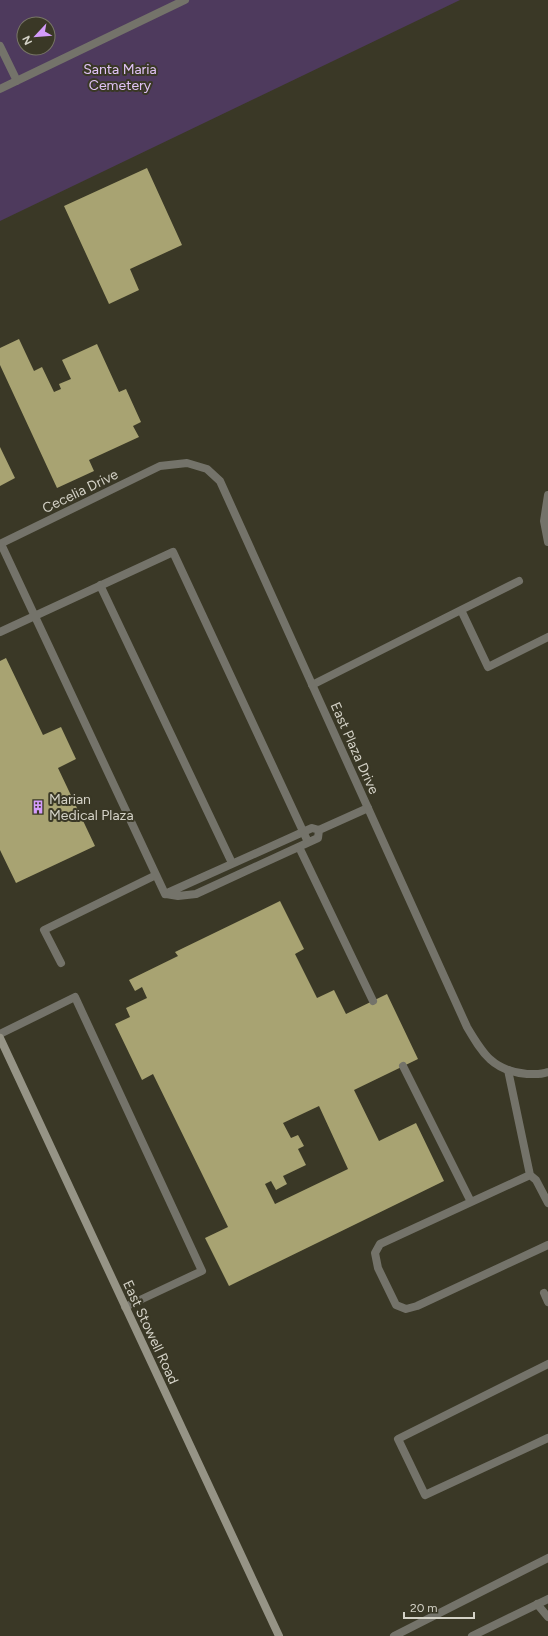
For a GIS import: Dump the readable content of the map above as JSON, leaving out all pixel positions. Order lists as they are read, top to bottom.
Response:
{
  "streets": {
    "main road": ["East Stowell Road"],
    "street": ["Cecelia Drive", "East Plaza Drive"]
  },
  "crossings": [
    ["Cecelia Drive", "East Plaza Drive"]
  ],
  "parks": ["Santa Maria Cemetery"],
  "places": {
    "building": ["Marian Medical Plaza"]
  },
  "scale_bar": "20 m",
  "north": "bottom left"
}
